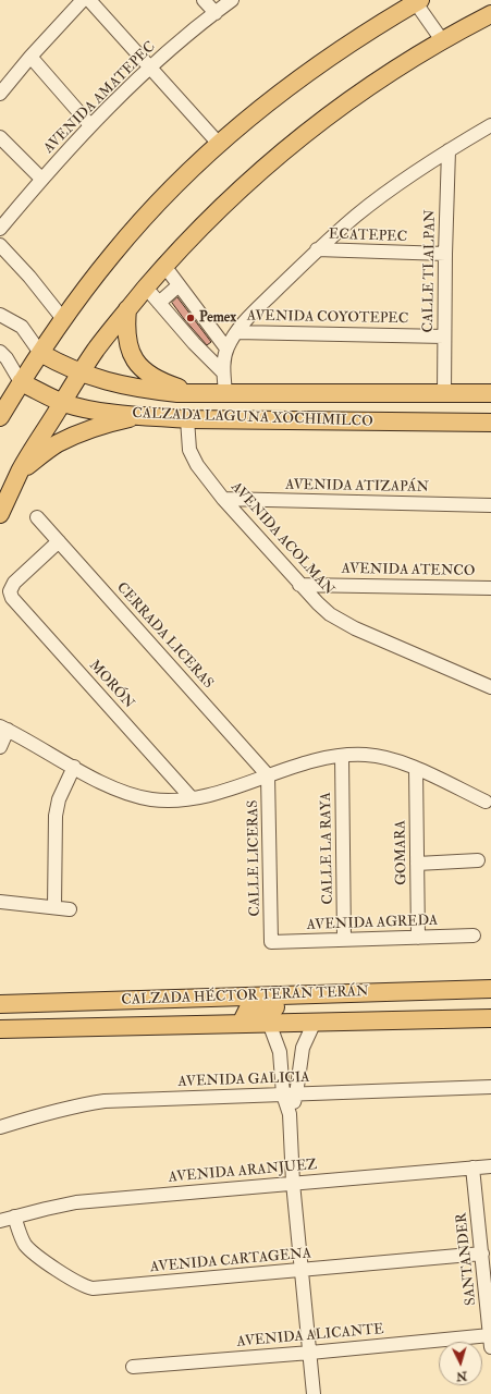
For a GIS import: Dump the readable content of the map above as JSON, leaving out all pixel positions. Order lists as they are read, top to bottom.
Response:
{
  "streets": {
    "main road": ["CALZADA LAGUNA XOCHIMILCO", "CALZADA HÉCTOR TERÁN TERÁN"],
    "street": [
      "AVENIDA AMATEPEC",
      "ECATEPEC",
      "CALLE TLALPAN",
      "AVENIDA COYOTEPEC",
      "AVENIDA ATIZAPÁN",
      "AVENIDA ACOLMAN",
      "AVENIDA ATENCO",
      "CERRADA LICERAS",
      "MORÓN",
      "CALLE LA RAYA",
      "GOMARA",
      "CALLE LICERAS",
      "AVENIDA AGREDA",
      "AVENIDA GALICIA",
      "AVENIDA ARANJUEZ",
      "SANTANDER",
      "AVENIDA CARTAGENA",
      "AVENIDA ALICANTE"
    ]
  },
  "crossings": [
    ["ECATEPEC", "CALLE TLALPAN"],
    ["CALLE TLALPAN", "AVENIDA COYOTEPEC"],
    ["CALLE TLALPAN", "CALZADA LAGUNA XOCHIMILCO"],
    ["CALZADA LAGUNA XOCHIMILCO", "AVENIDA ACOLMAN"],
    ["AVENIDA ATIZAPÁN", "AVENIDA ACOLMAN"],
    ["AVENIDA ACOLMAN", "AVENIDA ATENCO"],
    ["CERRADA LICERAS", "MORÓN"],
    ["CERRADA LICERAS", "CALLE LICERAS"],
    ["CALLE LA RAYA", "AVENIDA AGREDA"],
    ["GOMARA", "AVENIDA AGREDA"],
    ["CALLE LICERAS", "AVENIDA AGREDA"],
    ["AVENIDA ARANJUEZ", "SANTANDER"],
    ["AVENIDA ARANJUEZ", "AVENIDA CARTAGENA"],
    ["SANTANDER", "AVENIDA CARTAGENA"],
    ["SANTANDER", "AVENIDA ALICANTE"]
  ],
  "places": ["Pemex"],
  "north": "bottom"
}
